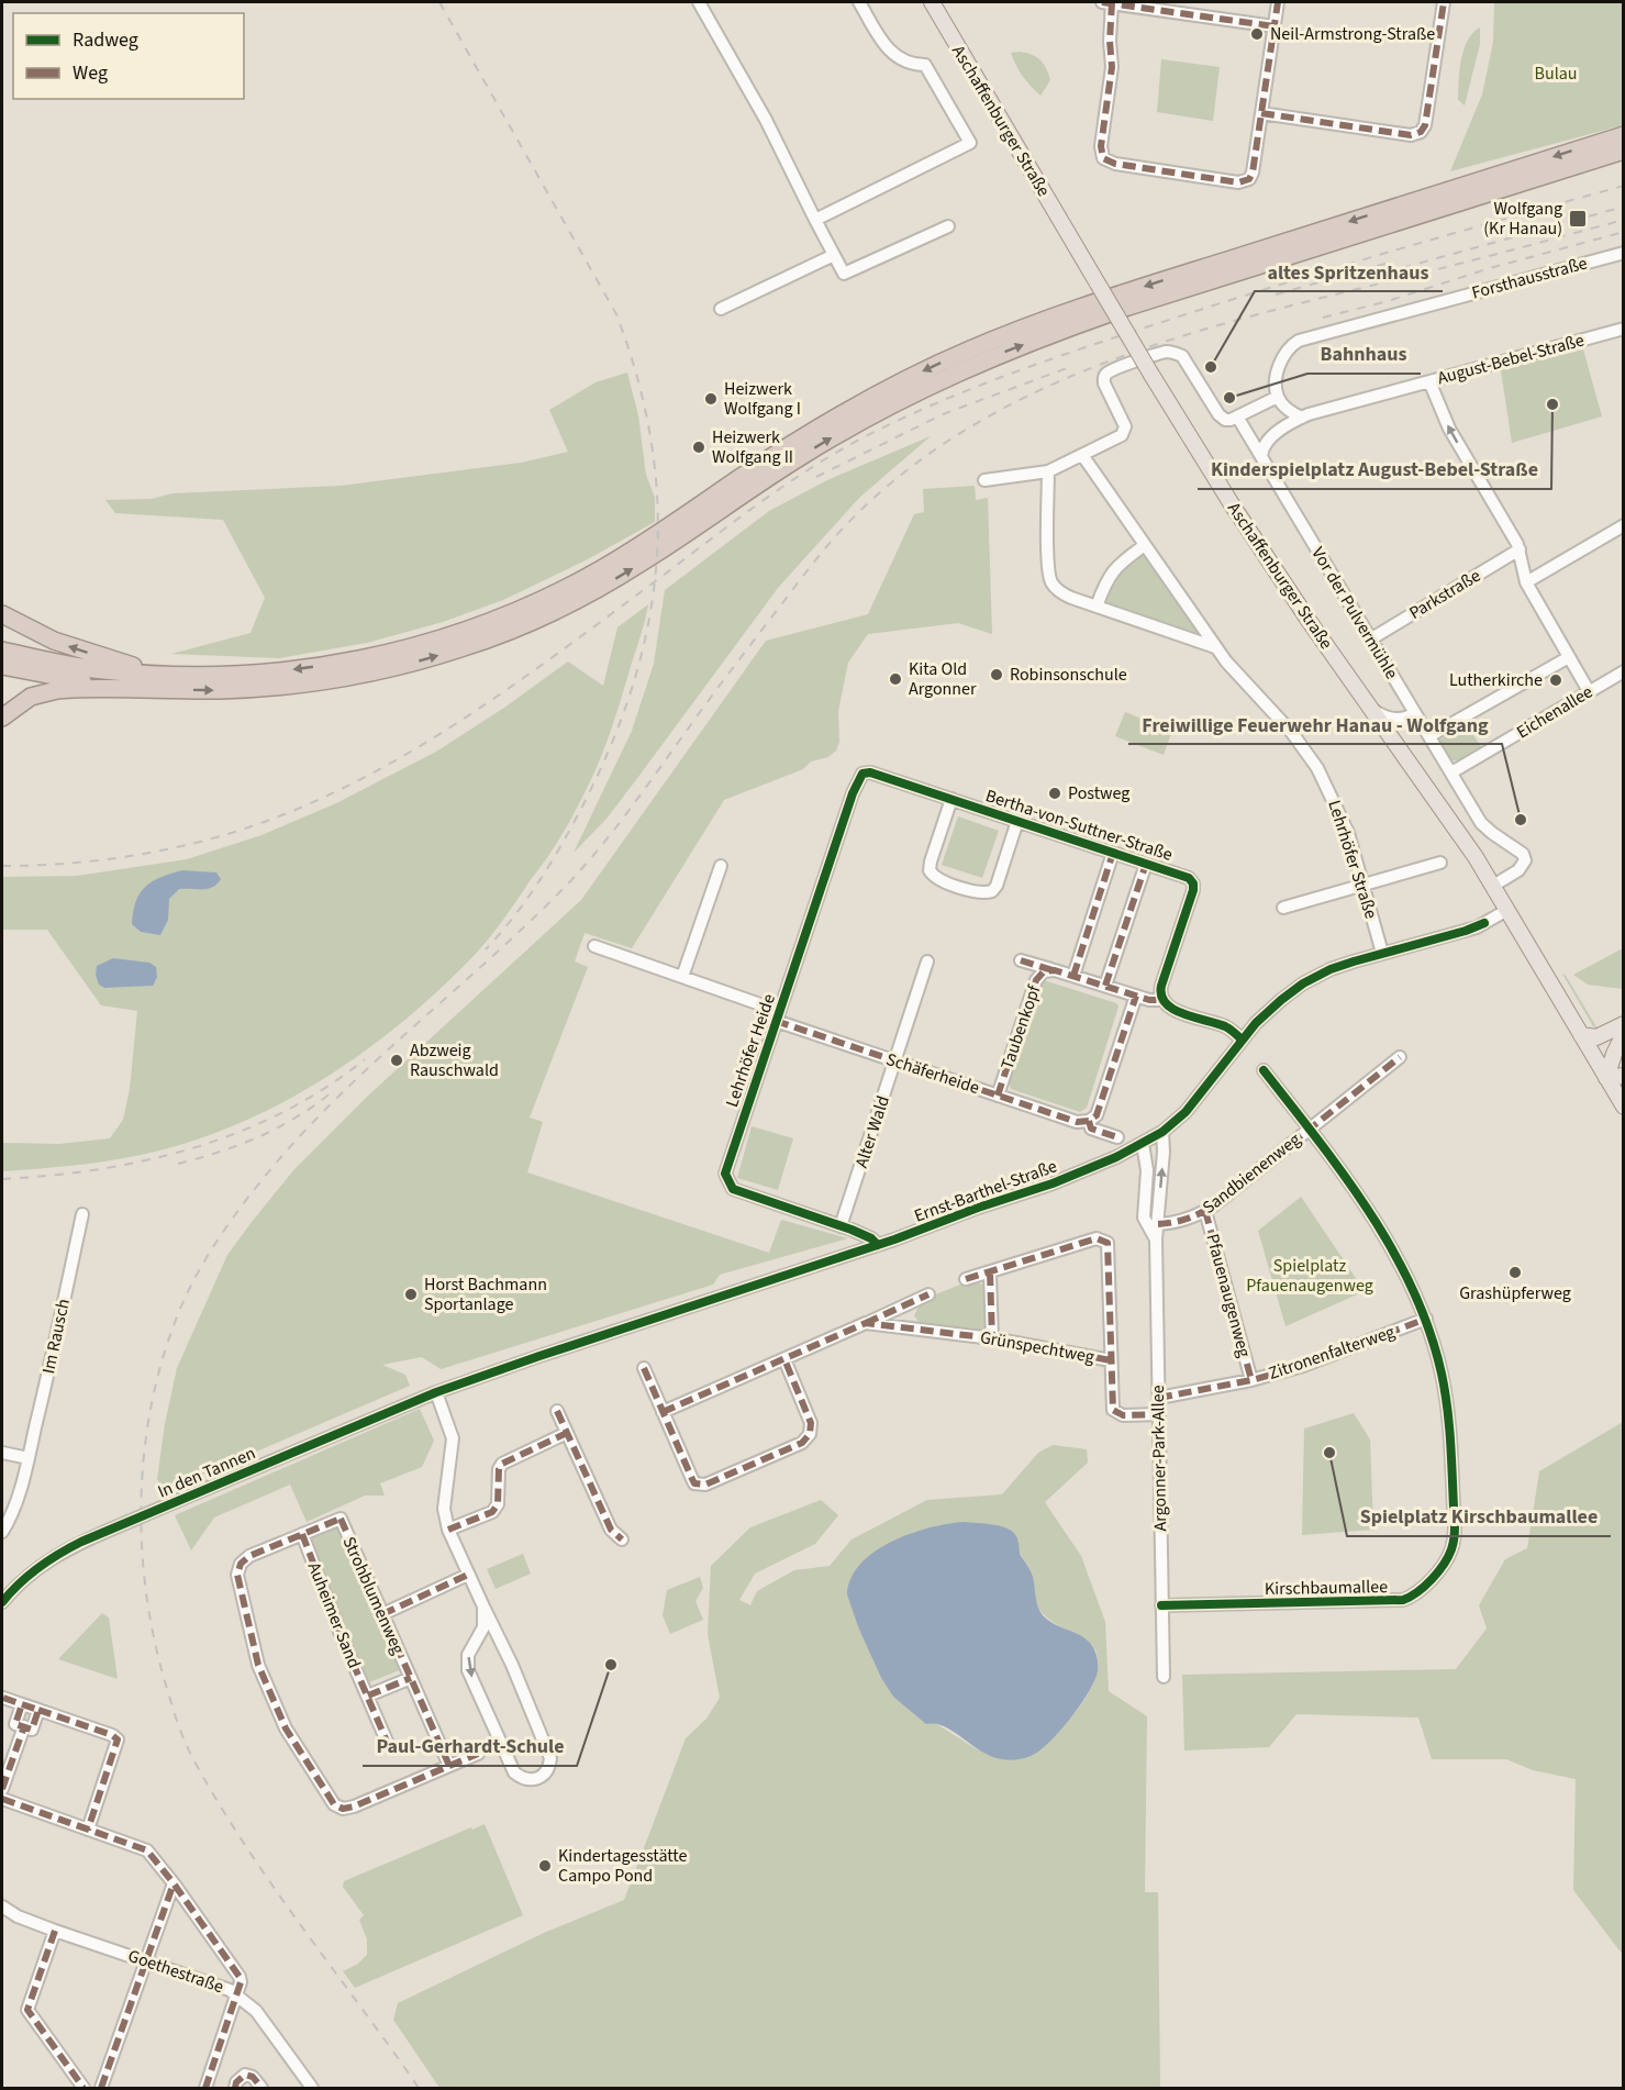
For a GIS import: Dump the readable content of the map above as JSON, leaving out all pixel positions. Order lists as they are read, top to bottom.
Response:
{
  "streets": {
    "main road": ["Aschaffenburger Straße"],
    "street": [
      "Forsthausstraße",
      "August-Bebel-Straße",
      "Parkstraße",
      "Vor der Pulvermühle",
      "Eichenallee",
      "Bertha-von-Suttner-Straße",
      "Lehrhöfer Straße",
      "Taubenkopf",
      "Lehrhöfer Heide",
      "Schäferheide",
      "Alter Wald",
      "Sandbienenweg",
      "Ernst-Barthel-Straße",
      "Pfauenaugenweg",
      "Im Rausch",
      "Grünspechtweg",
      "Zitronenfalterweg",
      "Argonner-Park-Allee",
      "In den Tannen",
      "Kirschbaumallee",
      "Strohblumenweg",
      "Auheimer Sand",
      "Goethestraße"
    ]
  },
  "crossings": [
    ["Aschaffenburger Straße", "Vor der Pulvermühle"],
    ["Aschaffenburger Straße", "Ernst-Barthel-Straße"],
    ["August-Bebel-Straße", "Vor der Pulvermühle"],
    ["Parkstraße", "Vor der Pulvermühle"],
    ["Vor der Pulvermühle", "Eichenallee"],
    ["Bertha-von-Suttner-Straße", "Taubenkopf"],
    ["Bertha-von-Suttner-Straße", "Lehrhöfer Heide"],
    ["Lehrhöfer Straße", "Ernst-Barthel-Straße"],
    ["Taubenkopf", "Schäferheide"],
    ["Lehrhöfer Heide", "Schäferheide"],
    ["Lehrhöfer Heide", "Alter Wald"],
    ["Lehrhöfer Heide", "Ernst-Barthel-Straße"],
    ["Schäferheide", "Alter Wald"],
    ["Sandbienenweg", "Pfauenaugenweg"],
    ["Sandbienenweg", "Argonner-Park-Allee"],
    ["Sandbienenweg", "Kirschbaumallee"],
    ["Ernst-Barthel-Straße", "Argonner-Park-Allee"],
    ["Ernst-Barthel-Straße", "In den Tannen"],
    ["Pfauenaugenweg", "Zitronenfalterweg"],
    ["Grünspechtweg", "Argonner-Park-Allee"],
    ["Zitronenfalterweg", "Argonner-Park-Allee"],
    ["Zitronenfalterweg", "Kirschbaumallee"],
    ["Argonner-Park-Allee", "Kirschbaumallee"],
    ["Strohblumenweg", "Auheimer Sand"]
  ],
  "parks": ["Bulau", "Spielplatz Pfauenaugenweg"],
  "places": {
    "other": [
      "Neil-Armstrong-Straße",
      "altes Spritzenhaus",
      "Bahnhaus",
      "Heizwerk Wolfgang I",
      "Kinderspielplatz August-Bebel-Straße",
      "Heizwerk Wolfgang II",
      "Robinsonschule",
      "Kita Old Argonner",
      "Lutherkirche",
      "Postweg",
      "Freiwillige Feuerwehr Hanau - Wolfgang",
      "Abzweig Rauschwald",
      "Grashüpferweg",
      "Horst Bachmann Sportanlage",
      "Spielplatz Kirschbaumallee",
      "Paul-Gerhardt-Schule",
      "Kindertagesstätte Campo Pond"
    ],
    "transit": ["Wolfgang (Kr Hanau)"]
  },
  "legend": ["Radweg", "Weg"]
}
